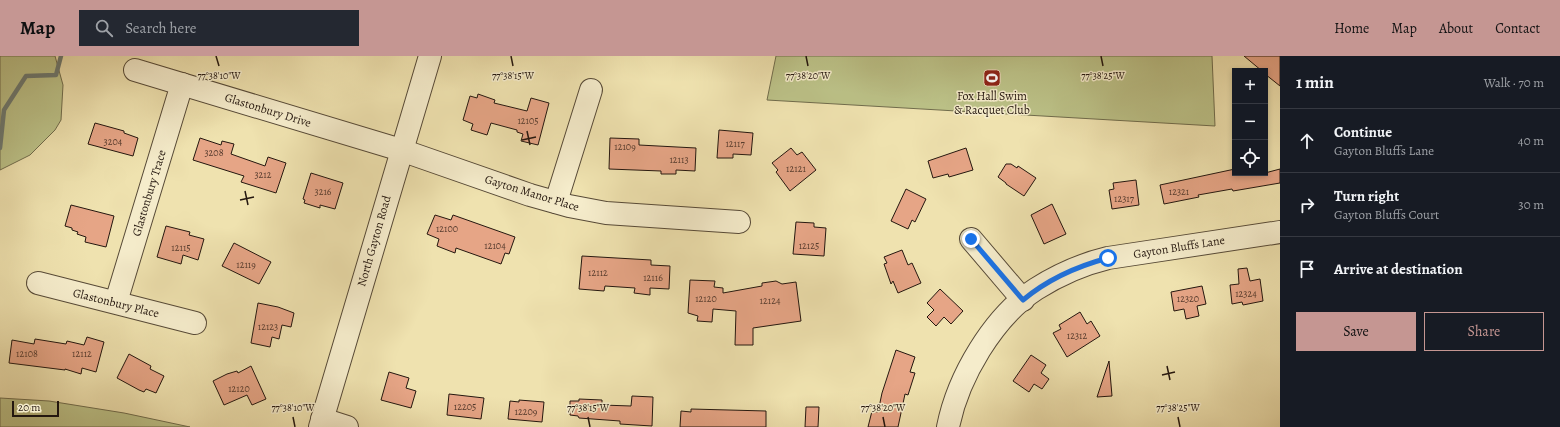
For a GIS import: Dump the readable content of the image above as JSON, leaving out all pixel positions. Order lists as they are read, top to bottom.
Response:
{
  "streets": {
    "street": [
      "Glastonbury Drive",
      "Glastonbury Trace",
      "Gayton Manor Place",
      "North Gayton Road",
      "Gayton Bluffs Lane",
      "Glastonbury Place"
    ]
  },
  "crossings": [
    ["Glastonbury Drive", "Glastonbury Trace"],
    ["Glastonbury Drive", "Gayton Manor Place"],
    ["Glastonbury Drive", "North Gayton Road"],
    ["Glastonbury Trace", "Glastonbury Place"],
    ["Gayton Manor Place", "North Gayton Road"]
  ],
  "places": {
    "sports": ["Fox Hall Swim & Racquet Club"]
  },
  "house_numbers": [
    "12105",
    "3204",
    "12117",
    "12109",
    "3208",
    "12113",
    "12121",
    "3212",
    "3216",
    "12321",
    "12317",
    "12100",
    "12104",
    "12125",
    "12115",
    "12119",
    "12112",
    "12116",
    "12324",
    "12120",
    "12320",
    "12124",
    "12123",
    "12312",
    "12108",
    "12112",
    "12120",
    "12205",
    "12209"
  ],
  "scale_bar": "20 m",
  "page": {
    "header": "Map",
    "search": "Search here",
    "nav": [
      "Home",
      "Map",
      "About",
      "Contact"
    ],
    "heading": ["1 min", "Walk · 70 m"],
    "map_buttons": ["+", "−"],
    "list": [
      ["Continue", "Gayton Bluffs Lane", "40 m"],
      ["Turn right", "Gayton Bluffs Court", "30 m"],
      "Arrive at destination"
    ],
    "buttons": ["Save", "Share"],
    "scale": "20 m"
  },
  "coordinates": [
    "77°38'10\"W",
    "77°38'15\"W",
    "77°38'20\"W",
    "77°38'25\"W"
  ]
}
